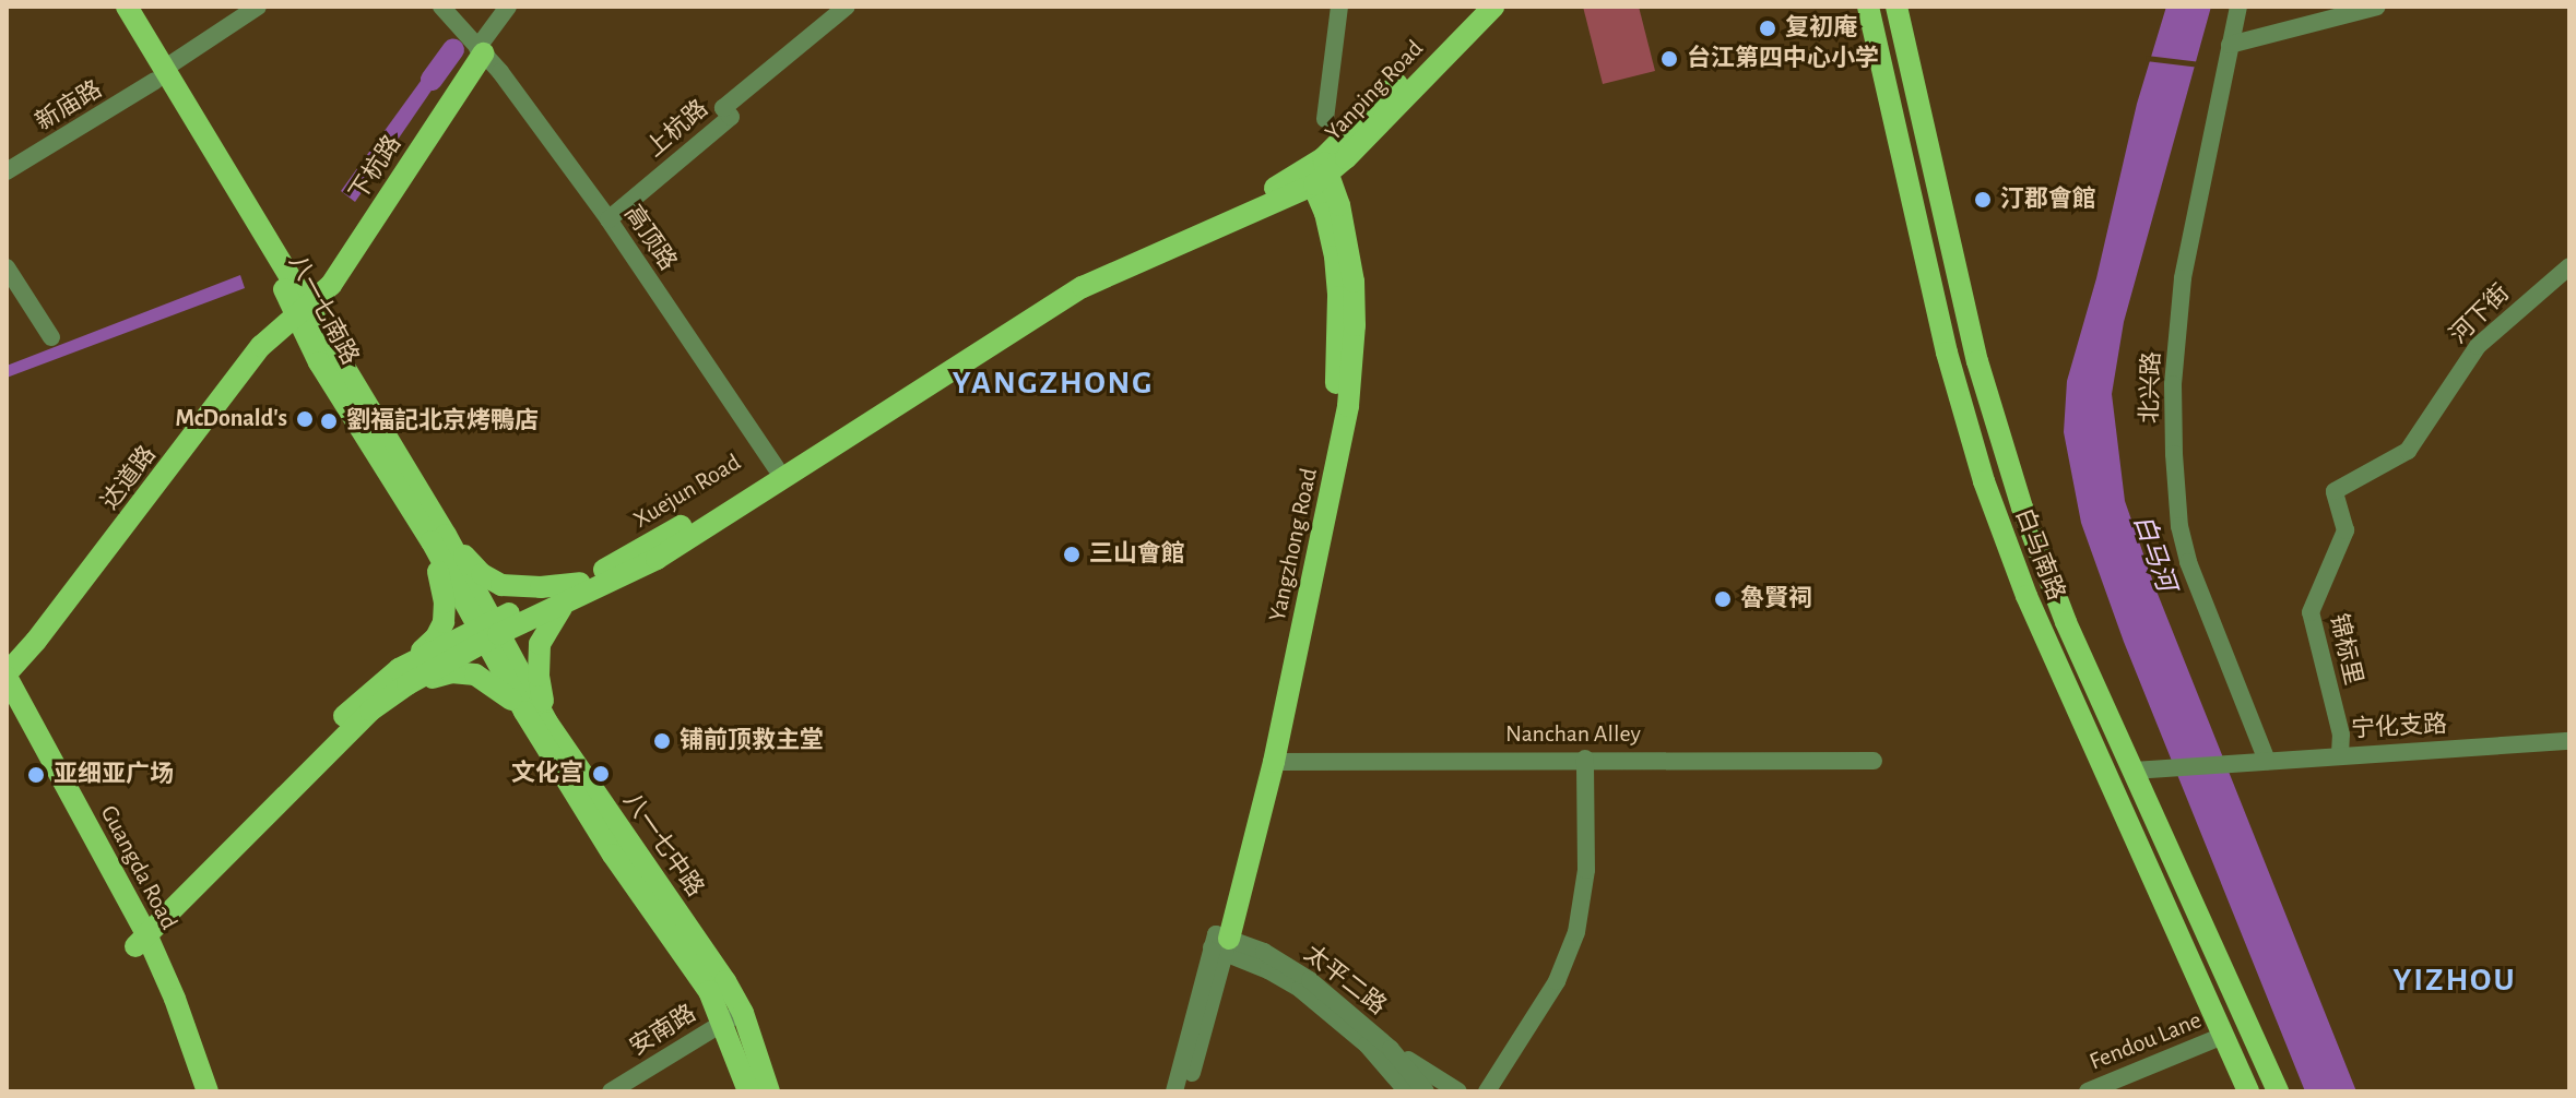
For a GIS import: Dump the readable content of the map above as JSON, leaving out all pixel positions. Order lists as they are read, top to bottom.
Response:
{
  "streets": {
    "main road": [
      "Yanping Road",
      "下杭路",
      "八一七南路",
      "达道路",
      "Xuejun Road",
      "Yangzhong Road",
      "白马南路",
      "八一七中路",
      "Guangda Road"
    ],
    "street": [
      "新庙路",
      "上杭路",
      "高顶路",
      "河下街",
      "北兴路",
      "锦标里",
      "宁化支路",
      "Nanchan Alley",
      "太平二路",
      "安南路",
      "Fendou Lane"
    ]
  },
  "crossings": [
    ["Yanping Road", "Xuejun Road"],
    ["Yanping Road", "Yangzhong Road"],
    ["新庙路", "八一七南路"],
    ["上杭路", "高顶路"],
    ["下杭路", "高顶路"],
    ["下杭路", "八一七南路"],
    ["下杭路", "达道路"],
    ["高顶路", "Xuejun Road"],
    ["八一七南路", "达道路"],
    ["八一七南路", "Xuejun Road"],
    ["八一七南路", "八一七中路"],
    ["河下街", "锦标里"],
    ["北兴路", "宁化支路"],
    ["达道路", "Guangda Road"],
    ["Xuejun Road", "Yangzhong Road"],
    ["Xuejun Road", "八一七中路"],
    ["Xuejun Road", "Guangda Road"],
    ["Yangzhong Road", "Nanchan Alley"],
    ["Yangzhong Road", "太平二路"],
    ["白马南路", "Fendou Lane"],
    ["锦标里", "宁化支路"],
    ["八一七中路", "安南路"]
  ],
  "districts": ["YANGZHONG", "YIZHOU"],
  "water": ["白马河"],
  "places": [
    "复初庵",
    "台江第四中心小学",
    "汀郡會館",
    "McDonald's",
    "劉福記北京烤鴨店",
    "三山會館",
    "魯賢祠",
    "铺前顶救主堂",
    "文化宫",
    "亚细亚广场"
  ]
}
